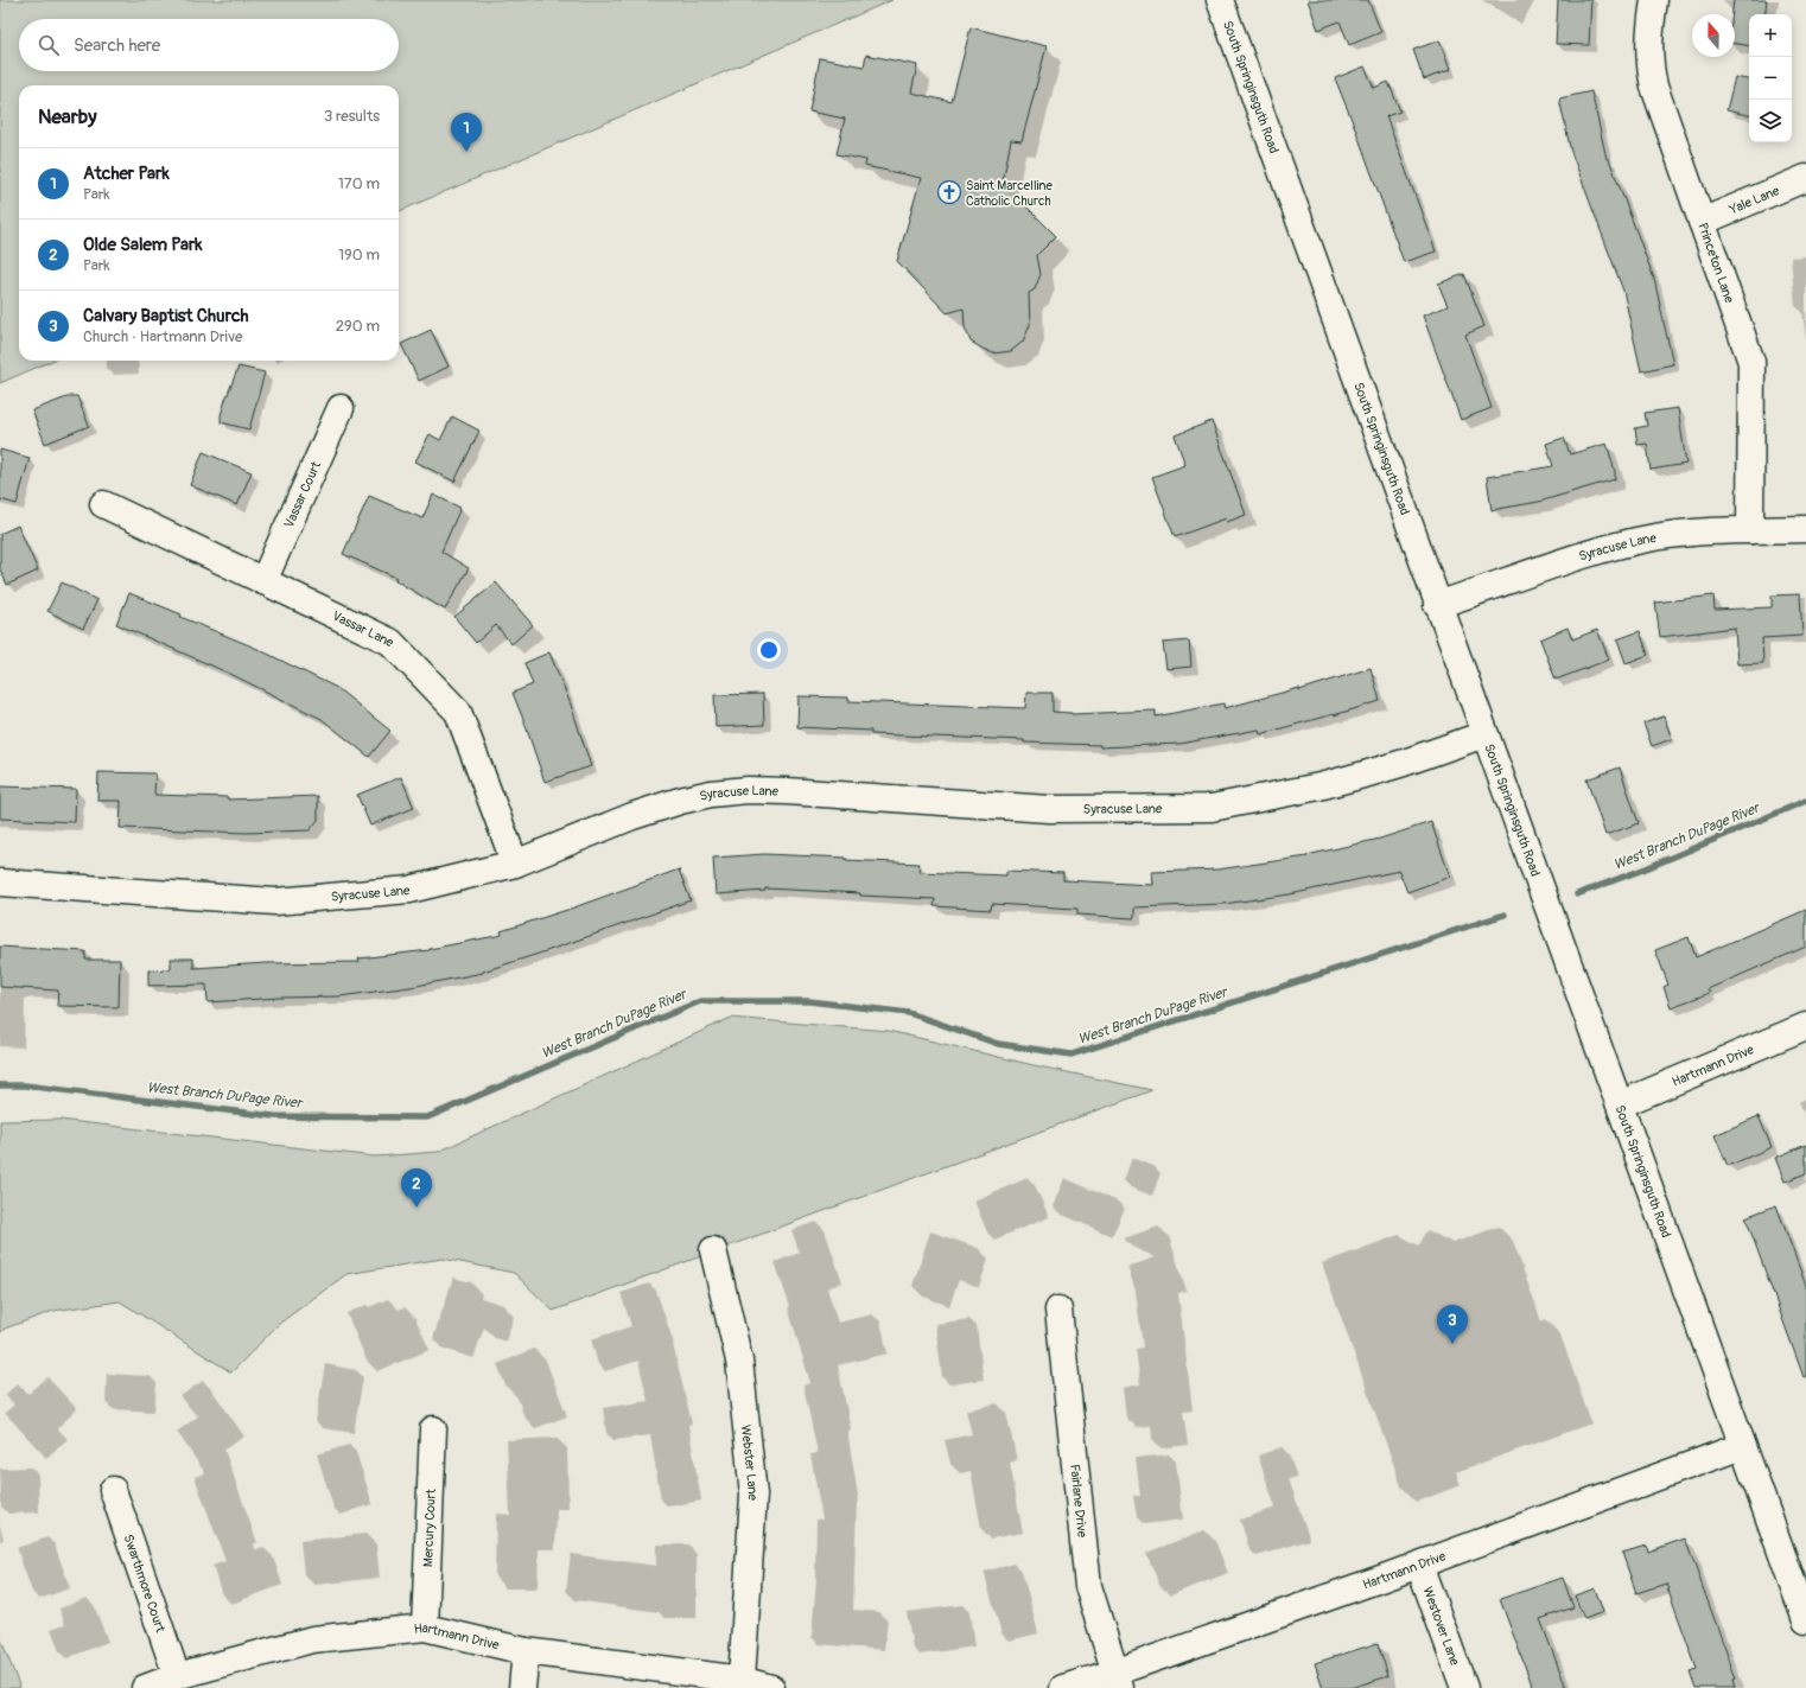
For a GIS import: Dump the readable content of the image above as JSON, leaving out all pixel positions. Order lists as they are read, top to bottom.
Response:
{
  "streets": {
    "street": [
      "South Springinsguth Road",
      "Yale Lane",
      "Princeton Lane",
      "Vassar Court",
      "Syracuse Lane",
      "Vassar Lane",
      "Hartmann Drive",
      "Webster Lane",
      "Fairlane Drive",
      "Mercury Court",
      "Swarthmore Court",
      "Westover Lane"
    ]
  },
  "crossings": [
    ["South Springinsguth Road", "Syracuse Lane"],
    ["South Springinsguth Road", "Hartmann Drive"],
    ["Yale Lane", "Princeton Lane"],
    ["Princeton Lane", "Syracuse Lane"],
    ["Vassar Court", "Vassar Lane"],
    ["Syracuse Lane", "Vassar Lane"],
    ["Hartmann Drive", "Webster Lane"],
    ["Hartmann Drive", "Fairlane Drive"],
    ["Hartmann Drive", "Mercury Court"],
    ["Hartmann Drive", "Swarthmore Court"],
    ["Hartmann Drive", "Westover Lane"]
  ],
  "water": ["West Branch DuPage River"],
  "places": {
    "church": ["Saint Marcelline Catholic Church"]
  },
  "north": "top",
  "page": {
    "map_buttons": ["+", "−"],
    "search": "Search here",
    "heading": ["Nearby", "3 results"],
    "pins": ["1", "2", "3"],
    "list": [
      {
        "mark": "1",
        "name": "Atcher Park",
        "note": "Park",
        "value": "170 m"
      },
      {
        "mark": "2",
        "name": "Olde Salem Park",
        "note": "Park",
        "value": "190 m"
      },
      {
        "mark": "3",
        "name": "Calvary Baptist Church",
        "note": "Church · Hartmann Drive",
        "value": "290 m"
      }
    ]
  }
}
